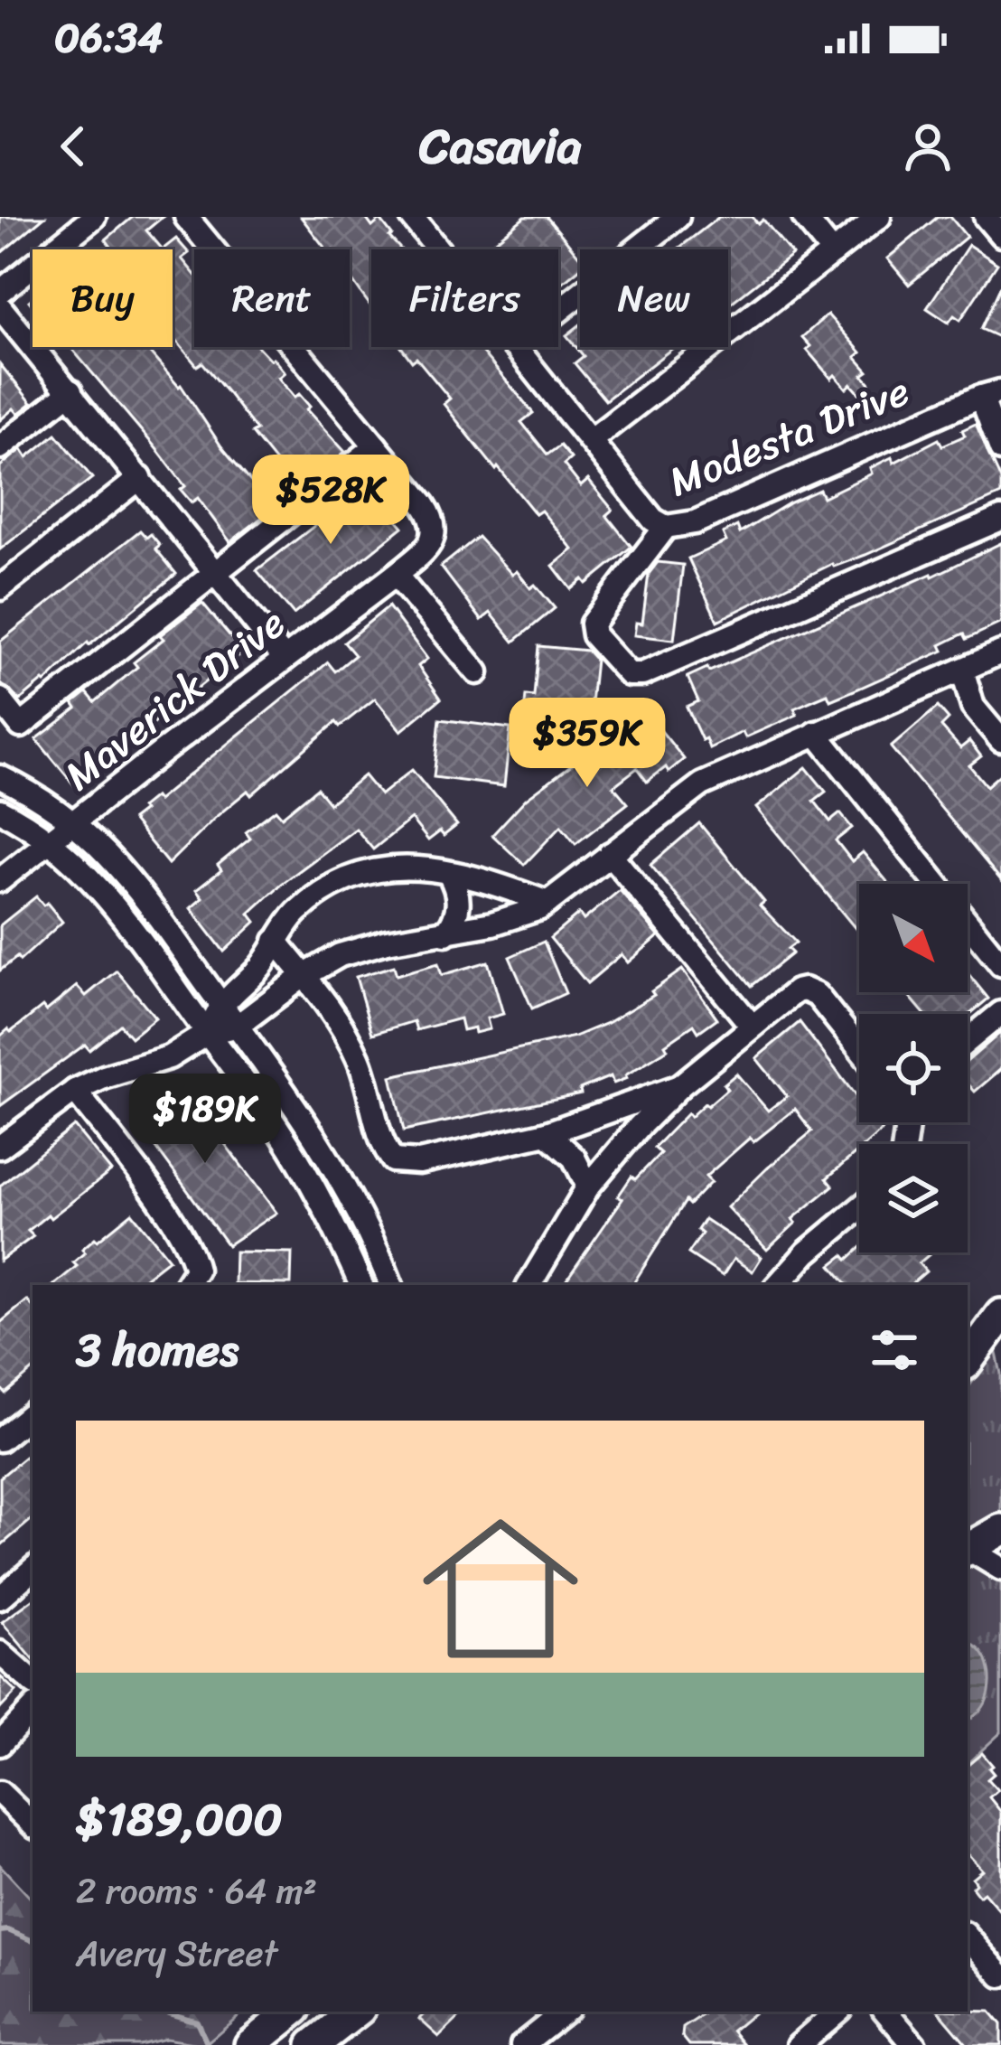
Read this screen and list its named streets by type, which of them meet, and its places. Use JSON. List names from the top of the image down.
{
  "streets": {
    "street": ["Modesta Drive", "Maverick Drive"]
  },
  "north": "bottom right",
  "page": {
    "status": "06:34",
    "header": "Casavia",
    "chip": [
      "Buy",
      "Rent",
      "Filters",
      "New"
    ],
    "price": ["$528K", "$359K", "$189K"],
    "heading": "3 homes",
    "list": [
      {
        "name": "$189,000",
        "note": "2 rooms · 64 m² · Avery Street"
      }
    ]
  }
}
